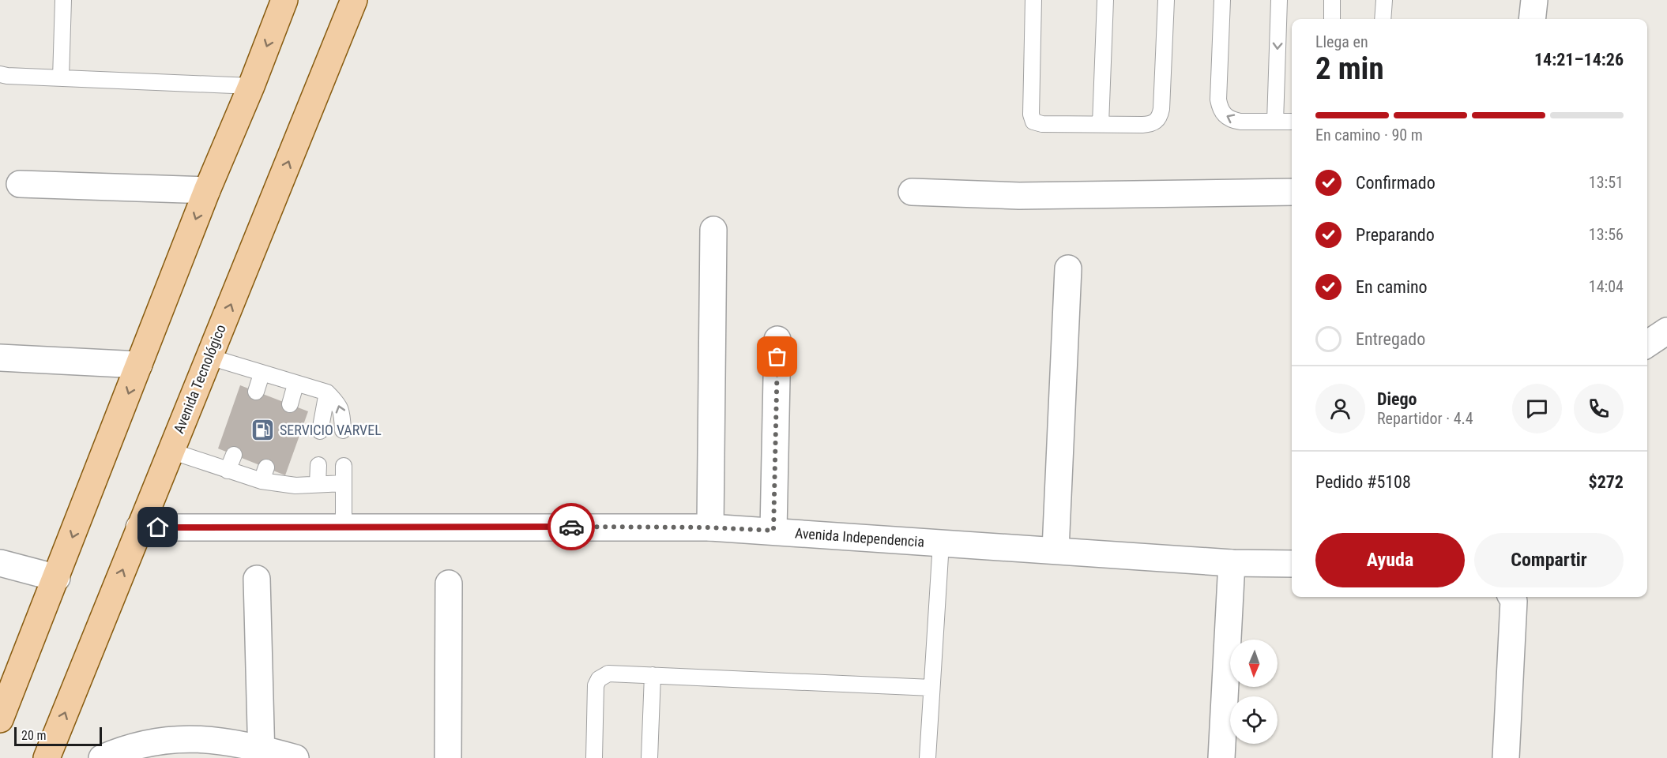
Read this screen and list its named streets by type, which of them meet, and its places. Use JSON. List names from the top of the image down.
{
  "streets": {
    "main road": ["Avenida Tecnológico"],
    "street": ["Avenida Independencia"]
  },
  "crossings": [
    ["Avenida Tecnológico", "Avenida Independencia"]
  ],
  "places": {
    "fuel station": ["SERVICIO VARVEL"]
  },
  "scale_bar": "20 m",
  "north": "bottom",
  "page": {
    "heading": ["2 min", "Llega en", "14:21–14:26"],
    "panel": [
      "Diego",
      "Repartidor · 4.4",
      "Pedido #5108",
      "$272"
    ],
    "bar": "En camino · 90 m",
    "list": [
      ["Confirmado", "13:51"],
      ["Preparando", "13:56"],
      ["En camino", "14:04"],
      "Entregado"
    ],
    "buttons": ["Ayuda", "Compartir"],
    "scale": "20 m"
  }
}
